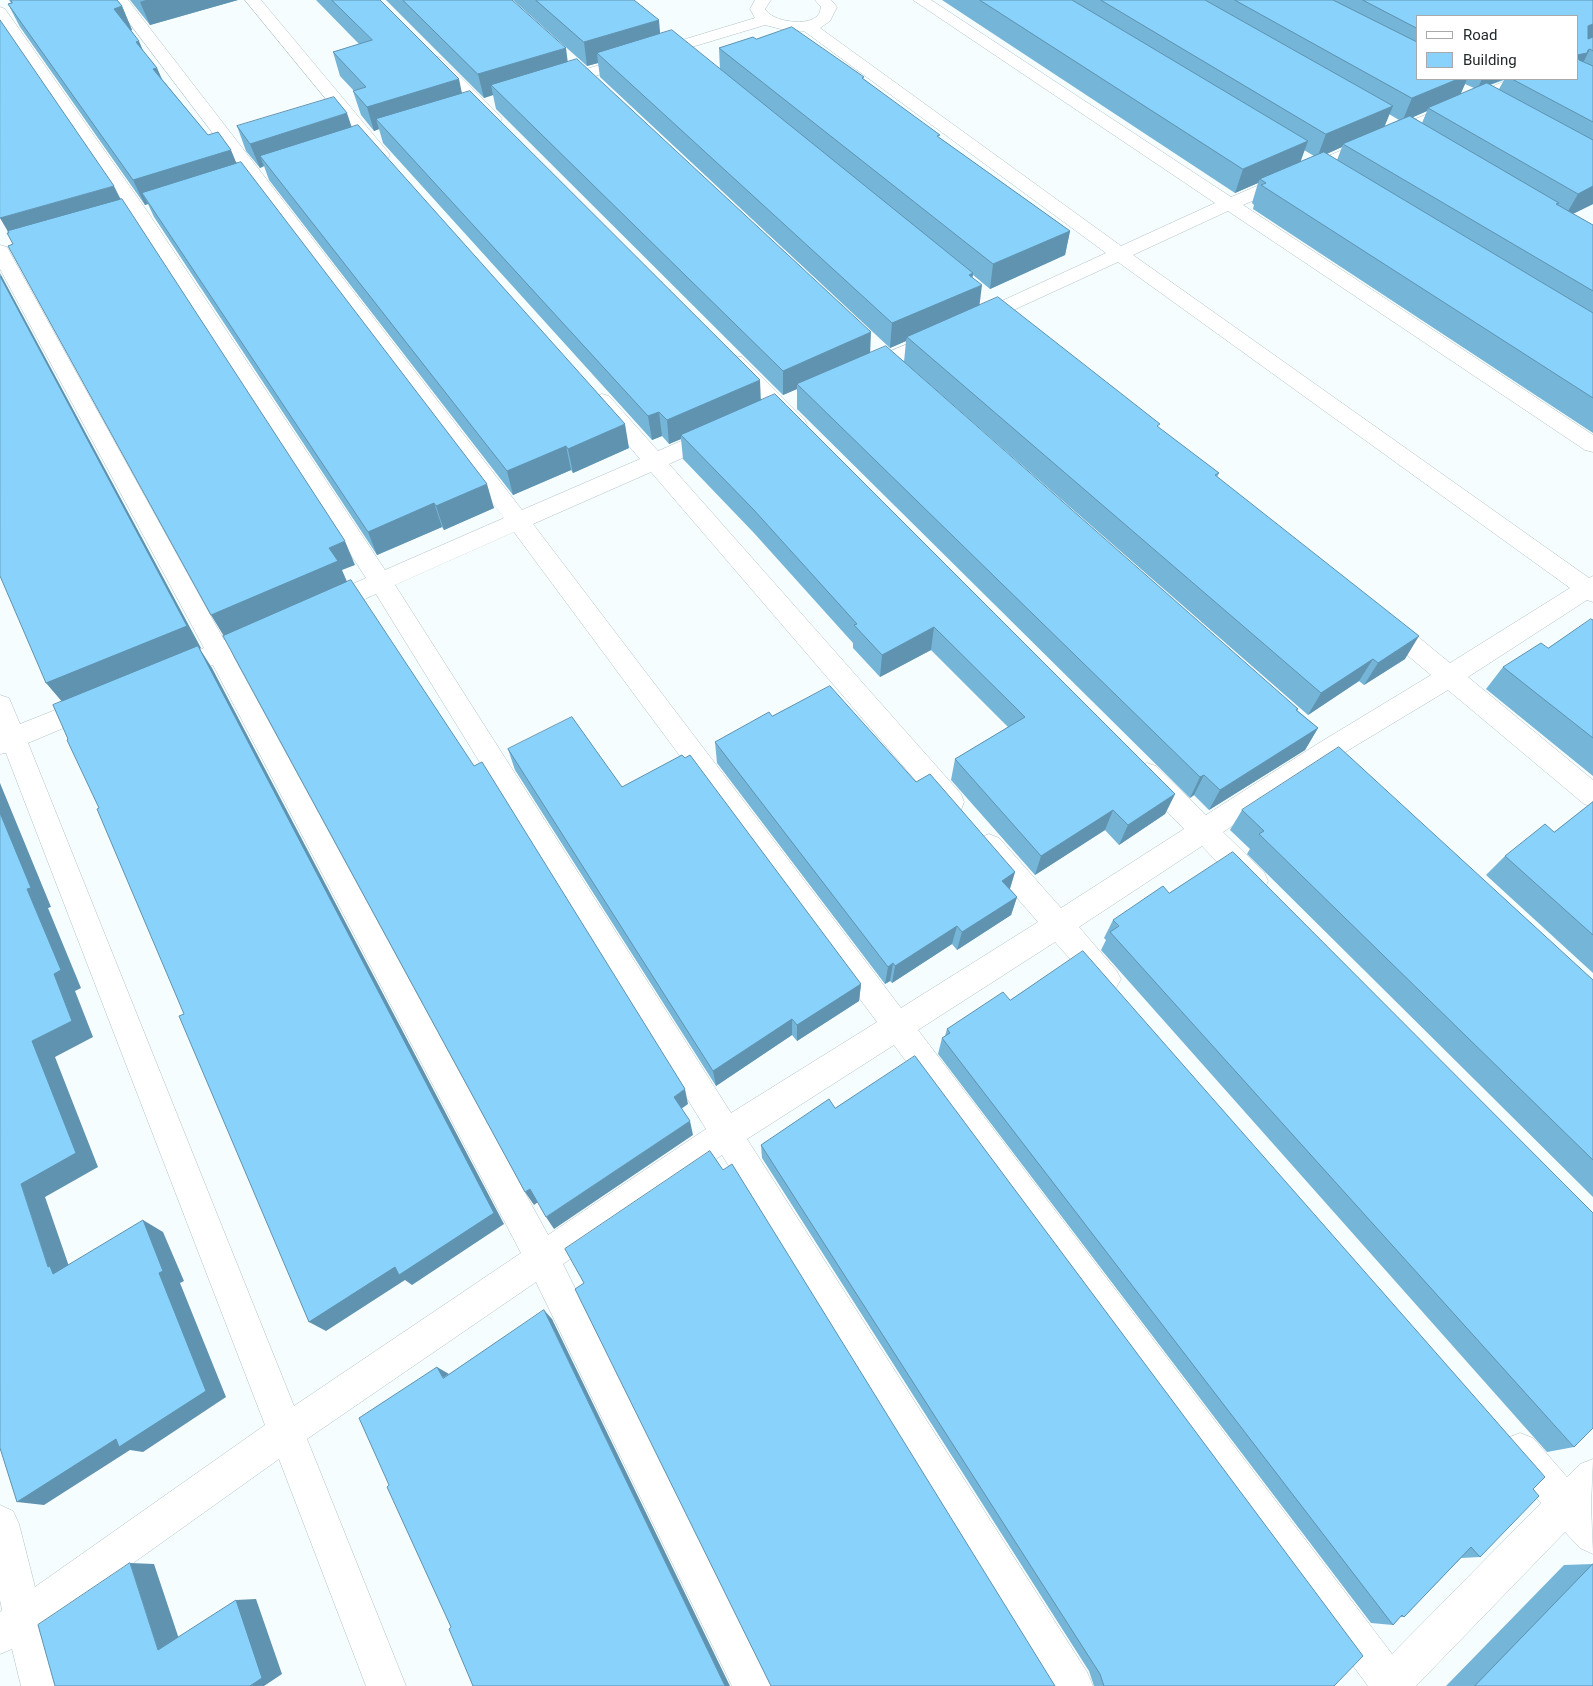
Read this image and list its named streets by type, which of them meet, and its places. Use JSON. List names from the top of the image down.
{
  "legend": ["Road", "Building"]
}
